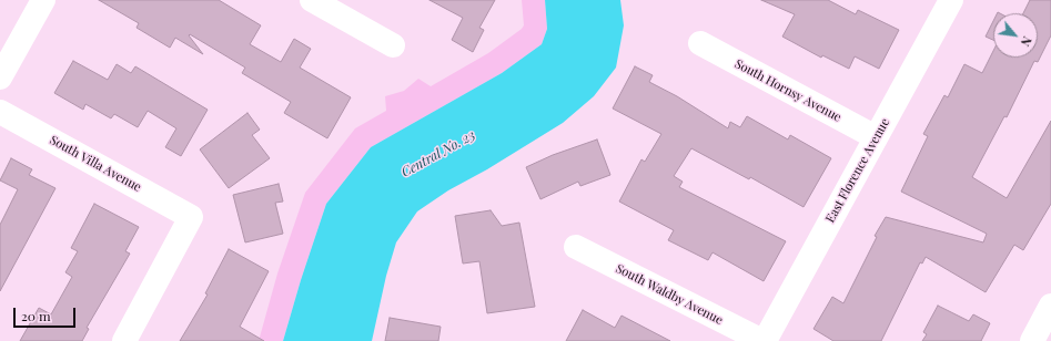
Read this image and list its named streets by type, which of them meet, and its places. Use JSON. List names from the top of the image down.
{
  "streets": {
    "street": [
      "South Hornsy Avenue",
      "South Villa Avenue",
      "East Florence Avenue",
      "South Waldby Avenue"
    ]
  },
  "crossings": [
    ["South Hornsy Avenue", "East Florence Avenue"],
    ["East Florence Avenue", "South Waldby Avenue"]
  ],
  "water": ["Central No. 23"],
  "scale_bar": "20 m",
  "north": "bottom right"
}
